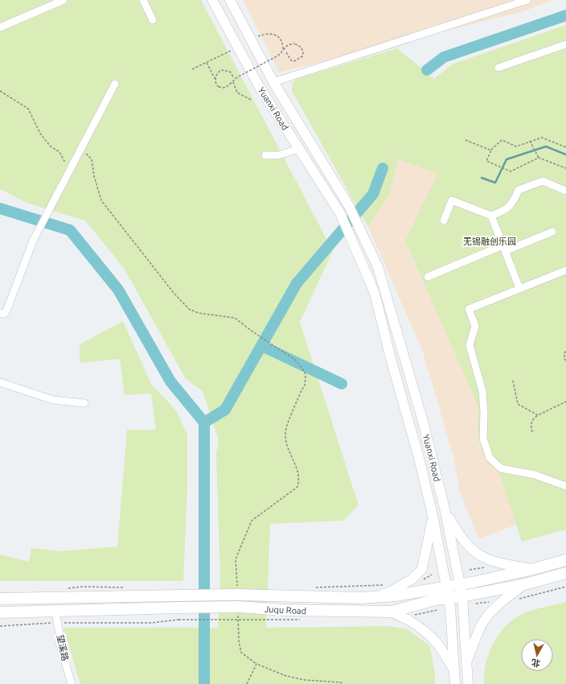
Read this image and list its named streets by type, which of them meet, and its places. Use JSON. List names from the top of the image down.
{
  "streets": {
    "highway": ["Juqu Road"],
    "main road": ["Yuanxi Road"],
    "street": ["望溪路"]
  },
  "crossings": [
    ["Yuanxi Road", "Juqu Road"],
    ["Juqu Road", "望溪路"]
  ],
  "parks": ["无锡融创乐园"],
  "north": "bottom"
}
